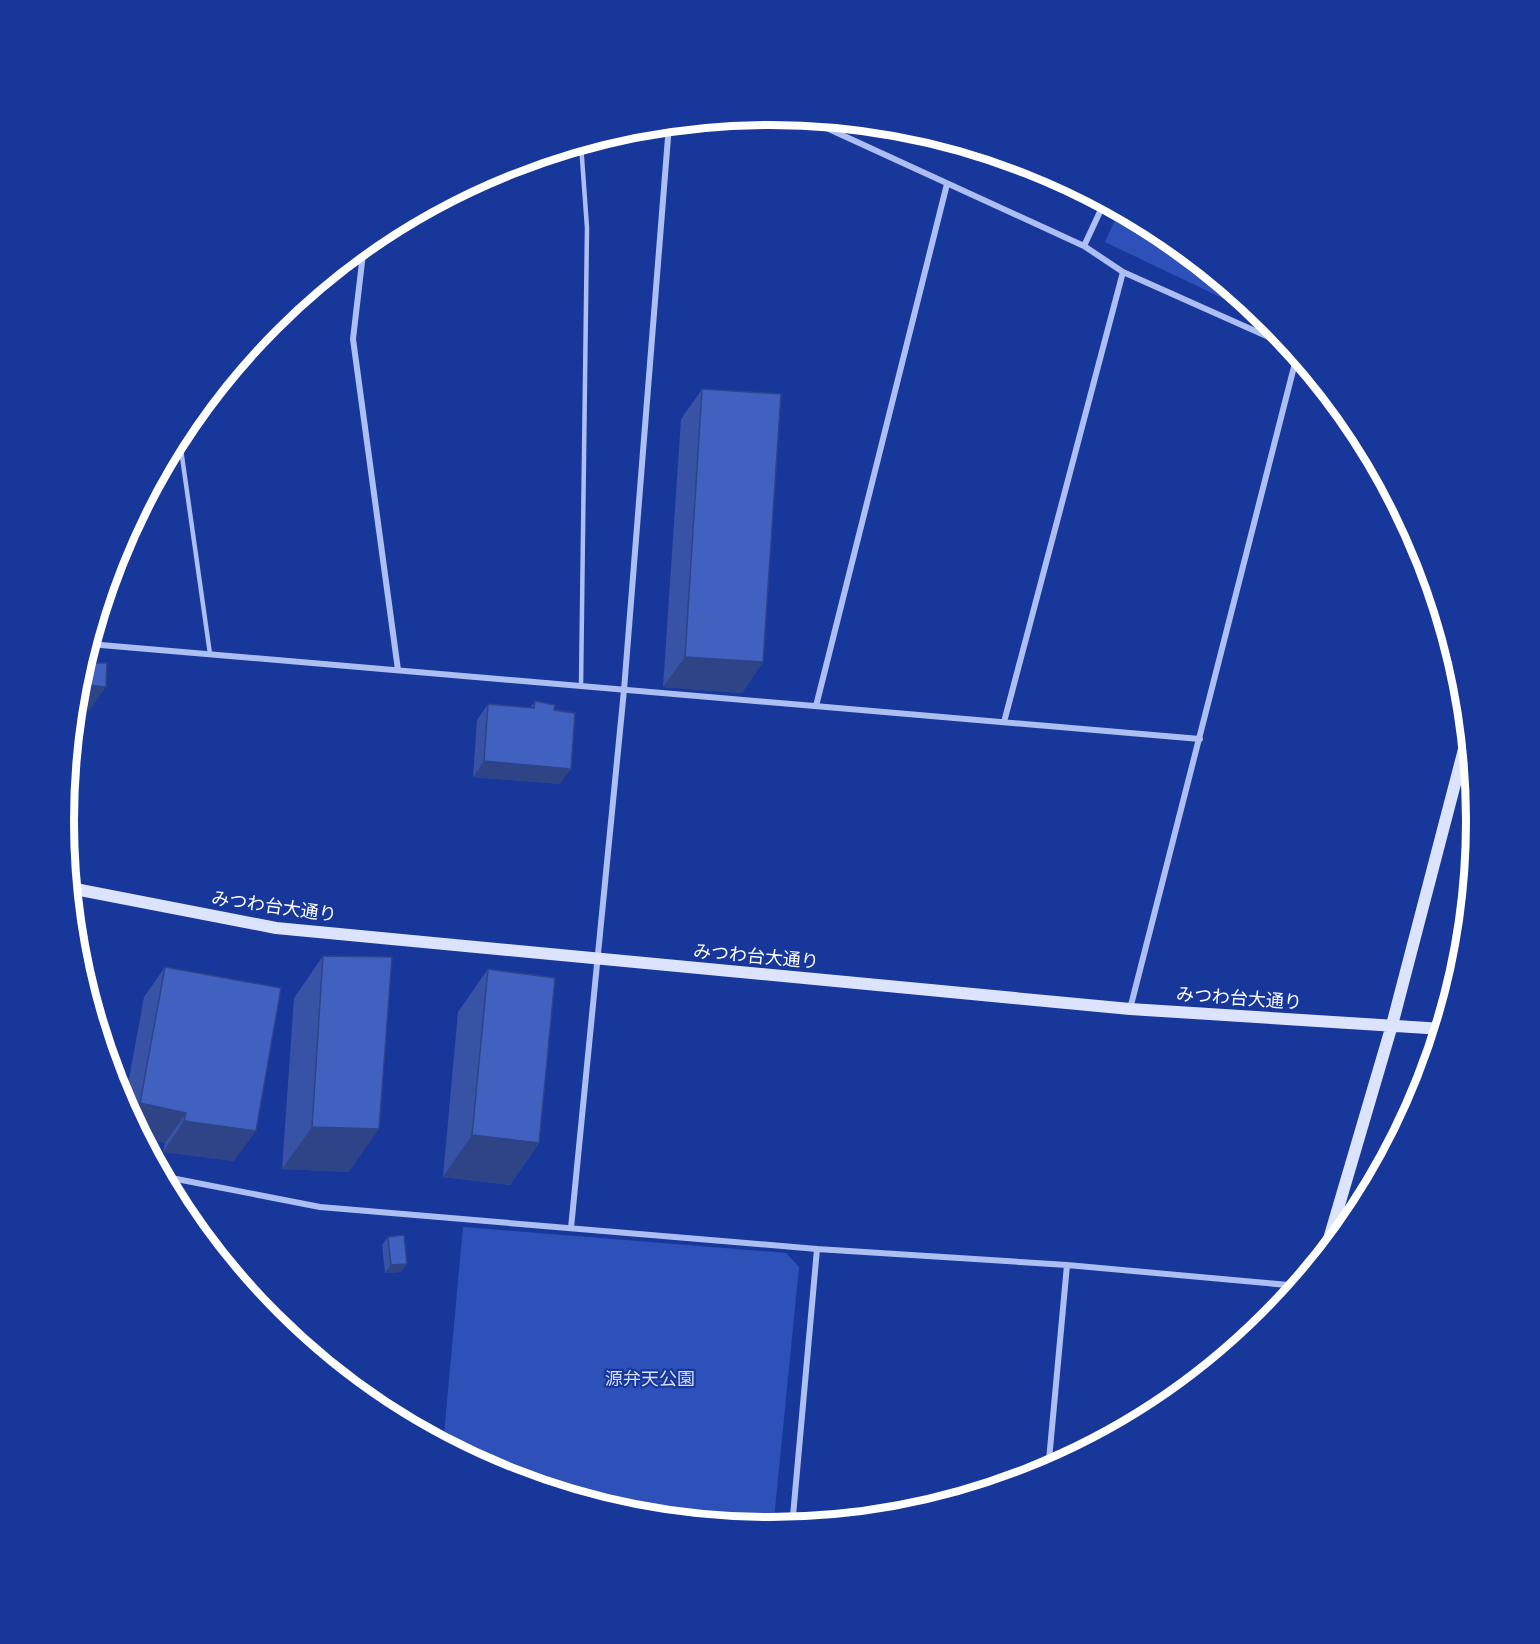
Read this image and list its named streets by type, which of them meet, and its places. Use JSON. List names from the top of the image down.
{
  "streets": {
    "street": ["みつわ台大通り"]
  },
  "parks": ["源弁天公園"]
}
